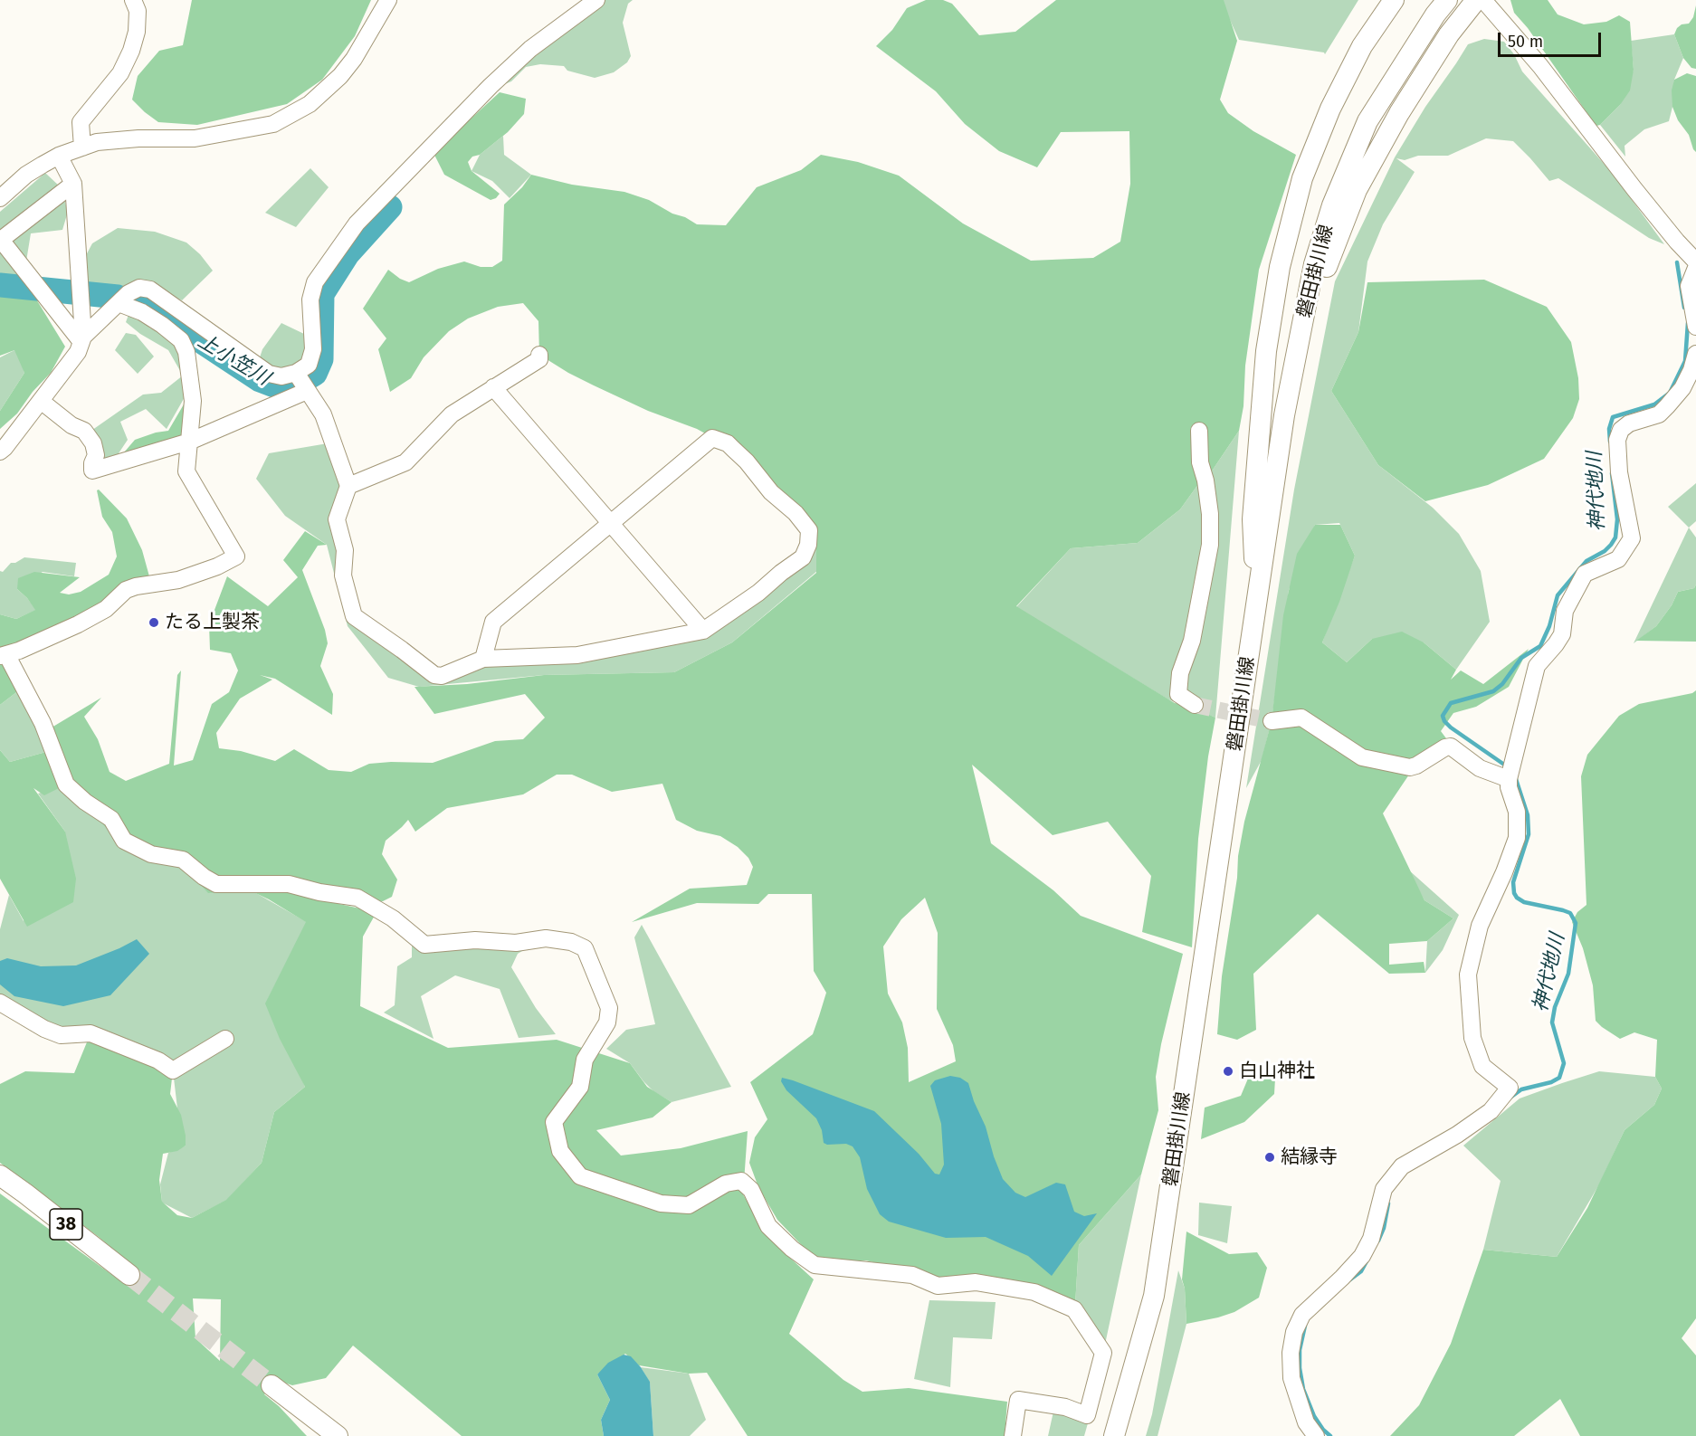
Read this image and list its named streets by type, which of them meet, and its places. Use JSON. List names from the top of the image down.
{
  "streets": {
    "main road": ["磐田掛川線", "38"]
  },
  "water": ["上小笠川", "神代地川"],
  "places": ["たる上製茶", "白山神社", "結縁寺"],
  "scale_bar": "50 m"
}
